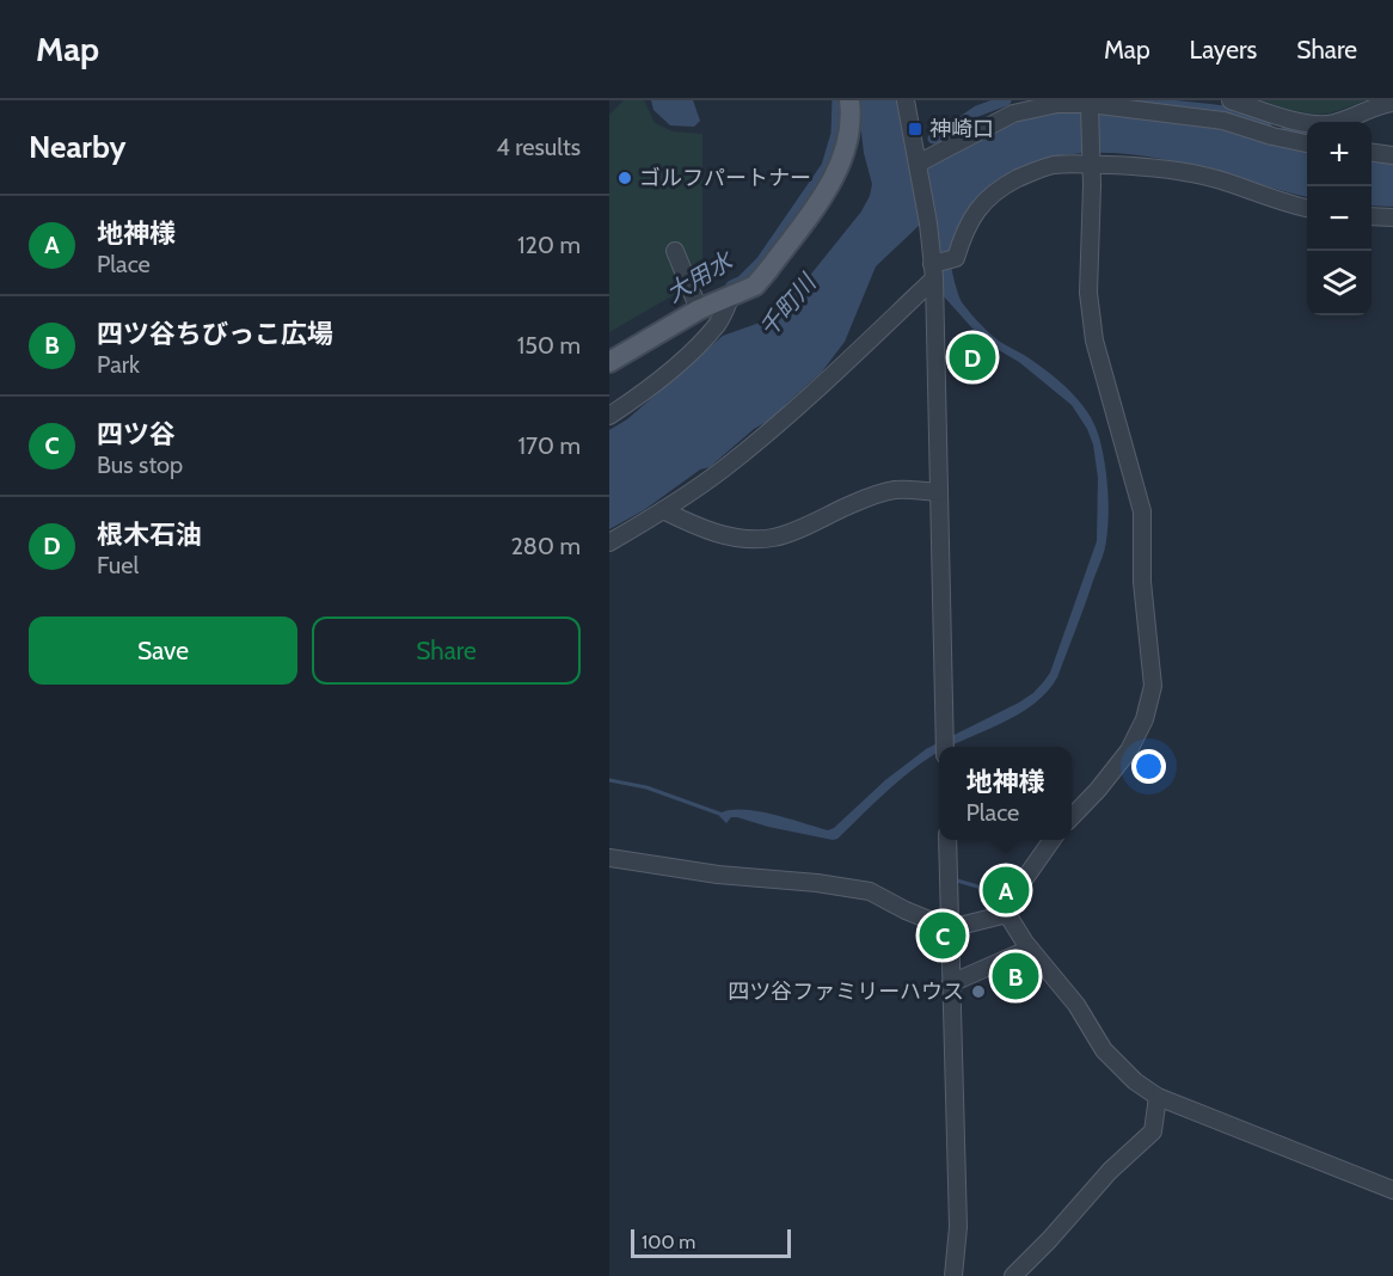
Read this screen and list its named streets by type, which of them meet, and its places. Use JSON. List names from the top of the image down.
{
  "water": ["大用水", "千町川"],
  "places": {
    "transit": ["神崎口"],
    "other": ["ゴルフパートナー", "四ツ谷ファミリーハウス"]
  },
  "scale_bar": "100 m",
  "page": {
    "header": "Map",
    "nav": ["Map", "Layers", "Share"],
    "heading": ["Nearby", "4 results"],
    "map_buttons": ["+", "−"],
    "list": [
      {
        "mark": "A",
        "name": "地神様",
        "note": "Place",
        "value": "120 m"
      },
      {
        "mark": "B",
        "name": "四ツ谷ちびっこ広場",
        "note": "Park",
        "value": "150 m"
      },
      {
        "mark": "C",
        "name": "四ツ谷",
        "note": "Bus stop",
        "value": "170 m"
      },
      {
        "mark": "D",
        "name": "根木石油",
        "note": "Fuel",
        "value": "280 m"
      }
    ],
    "pins": [
      "D",
      "A",
      "C",
      "B"
    ],
    "buttons": ["Save", "Share"],
    "popup": ["地神様", "Place"],
    "scale": "100 m"
  }
}
